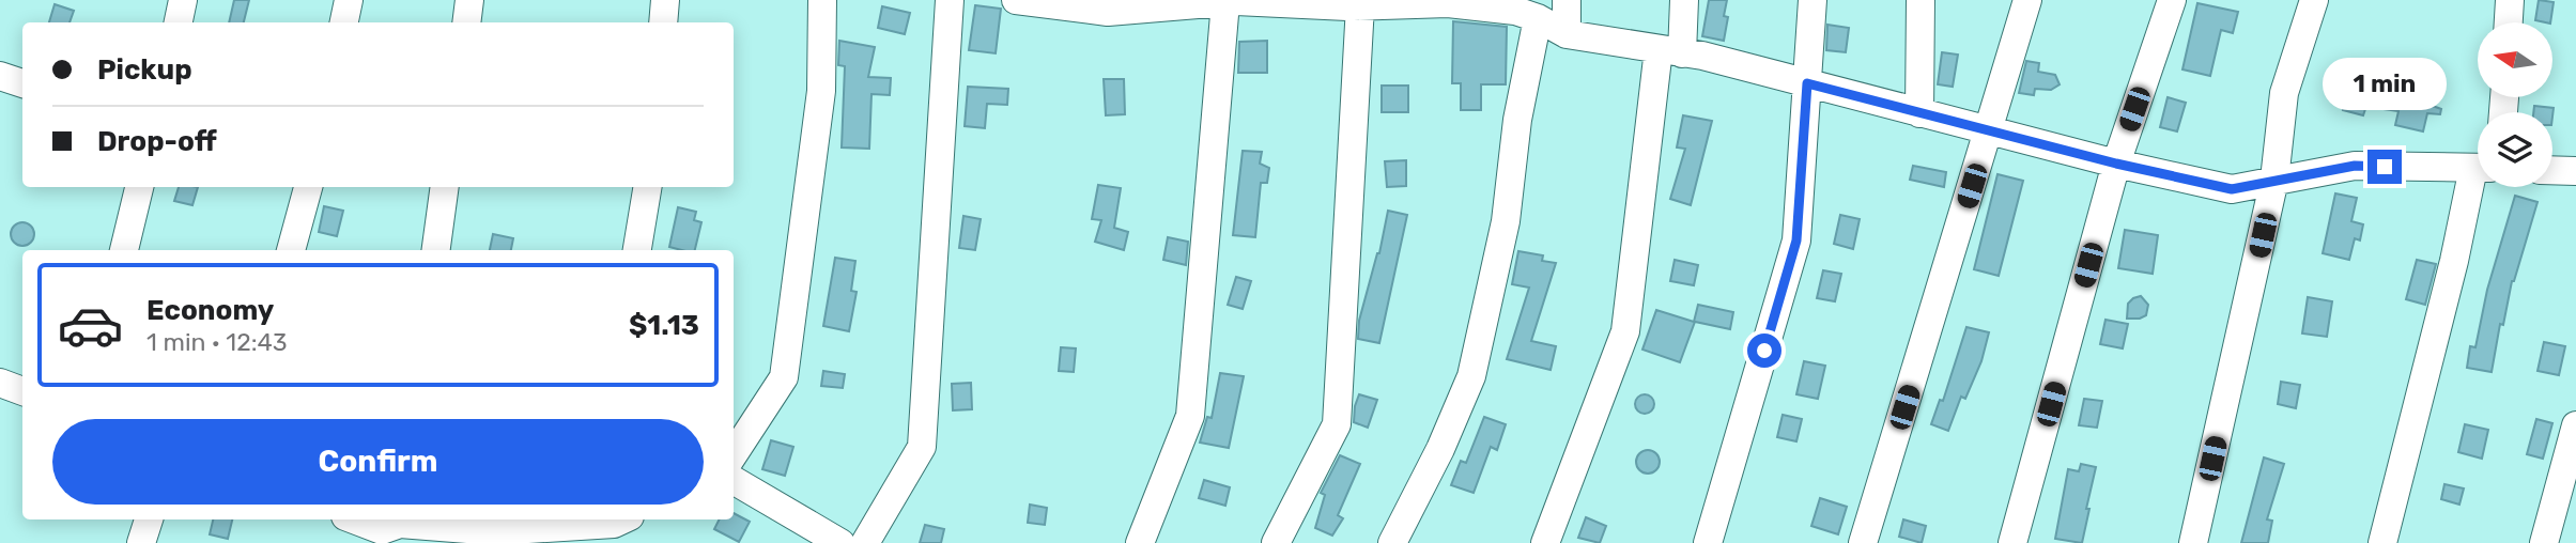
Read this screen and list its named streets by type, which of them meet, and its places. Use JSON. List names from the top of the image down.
{
  "north": "left",
  "page": {
    "banner": ["Pickup", "Drop-off"],
    "bubble": "1 min",
    "list": [
      {
        "name": "Economy",
        "note": "1 min · 12:43",
        "value": "$1.13"
      }
    ],
    "buttons": "Confirm"
  }
}
